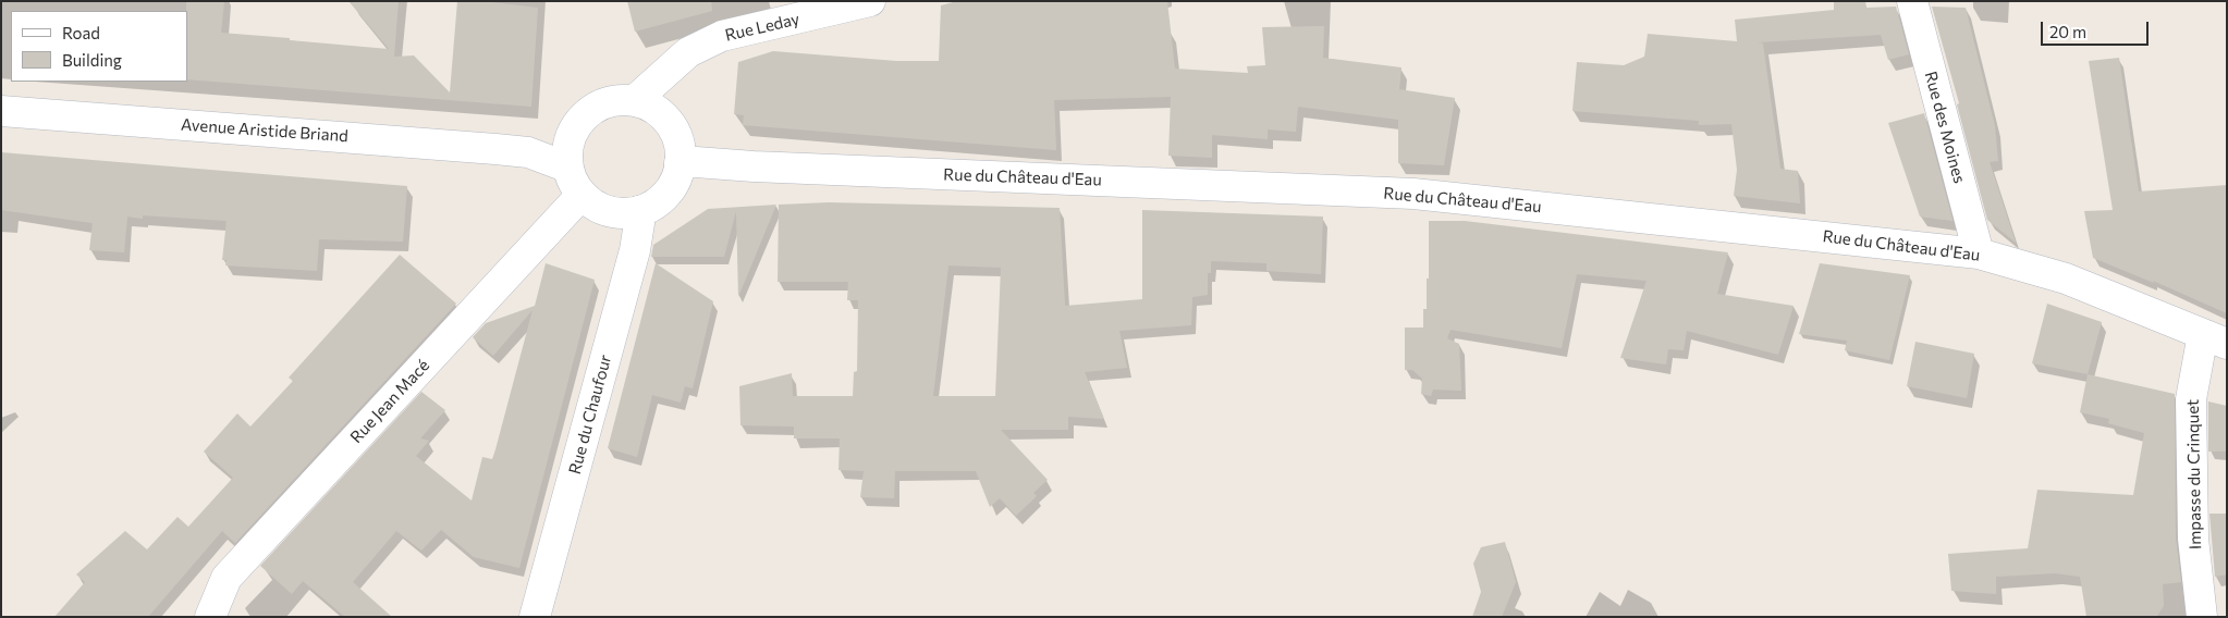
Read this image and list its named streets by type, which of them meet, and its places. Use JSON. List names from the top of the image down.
{
  "streets": {
    "street": [
      "Rue Leday",
      "Rue des Moines",
      "Avenue Aristide Briand",
      "Rue du Château d'Eau",
      "Rue Jean Macé",
      "Rue du Chaufour",
      "Impasse du Crinquet"
    ]
  },
  "crossings": [
    ["Rue Leday", "Avenue Aristide Briand"],
    ["Rue Leday", "Rue du Château d'Eau"],
    ["Rue Leday", "Rue Jean Macé"],
    ["Rue Leday", "Rue du Chaufour"],
    ["Rue des Moines", "Rue du Château d'Eau"],
    ["Avenue Aristide Briand", "Rue du Château d'Eau"],
    ["Avenue Aristide Briand", "Rue Jean Macé"],
    ["Avenue Aristide Briand", "Rue du Chaufour"],
    ["Rue du Château d'Eau", "Rue Jean Macé"],
    ["Rue du Château d'Eau", "Rue du Chaufour"],
    ["Rue du Château d'Eau", "Impasse du Crinquet"],
    ["Rue Jean Macé", "Rue du Chaufour"]
  ],
  "legend": ["Road", "Building"],
  "scale_bar": "20 m"
}
